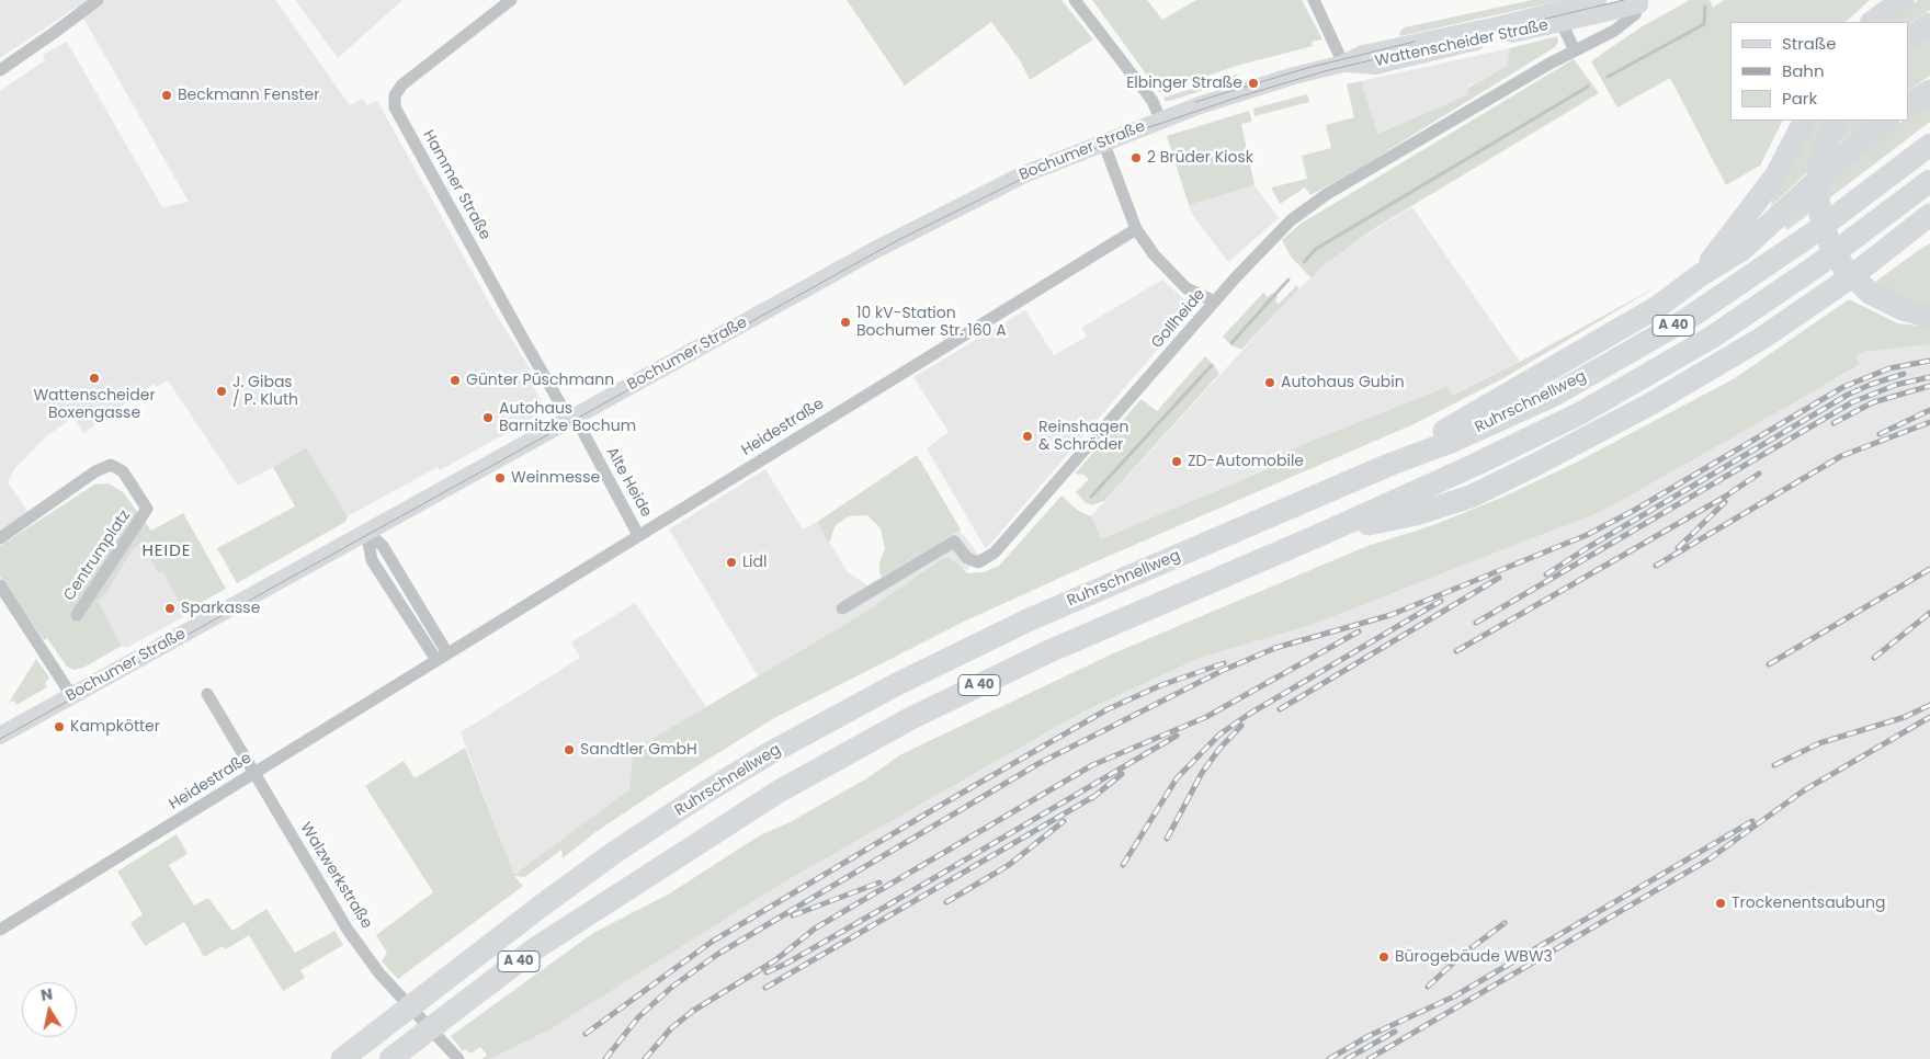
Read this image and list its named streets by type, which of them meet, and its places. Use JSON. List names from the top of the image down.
{
  "streets": {
    "highway": ["A 40", "Ruhrschnellweg"],
    "main road": ["Wattenscheider Straße", "Bochumer Straße"],
    "street": [
      "Hammer Straße",
      "Gollheide",
      "Heidestraße",
      "Alte Heide",
      "Centrumplatz",
      "Walzwerkstraße"
    ]
  },
  "crossings": [
    ["Wattenscheider Straße", "Bochumer Straße"],
    ["Wattenscheider Straße", "Gollheide"],
    ["Bochumer Straße", "Hammer Straße"],
    ["Bochumer Straße", "Alte Heide"],
    ["Hammer Straße", "Alte Heide"],
    ["Heidestraße", "Alte Heide"],
    ["Heidestraße", "Walzwerkstraße"]
  ],
  "districts": ["HEIDE"],
  "places": [
    "Elbinger Straße",
    "Beckmann Fenster",
    "2 Brüder Kiosk",
    "10 kV-Station Bochumer Str. 160 A",
    "Wattenscheider Boxengasse",
    "Günter Püschmann",
    "Autohaus Gubin",
    "J. Gibas / P. Kluth",
    "Autohaus Barnitzke Bochum",
    "Reinshagen & Schröder",
    "ZD-Automobile",
    "Weinmesse",
    "Lidl",
    "Sparkasse",
    "Kampkötter",
    "Sandtler GmbH",
    "Trockenentsaubung",
    "Bürogebäude WBW3"
  ],
  "legend": ["Straße", "Bahn", "Park"],
  "north": "top"
}
